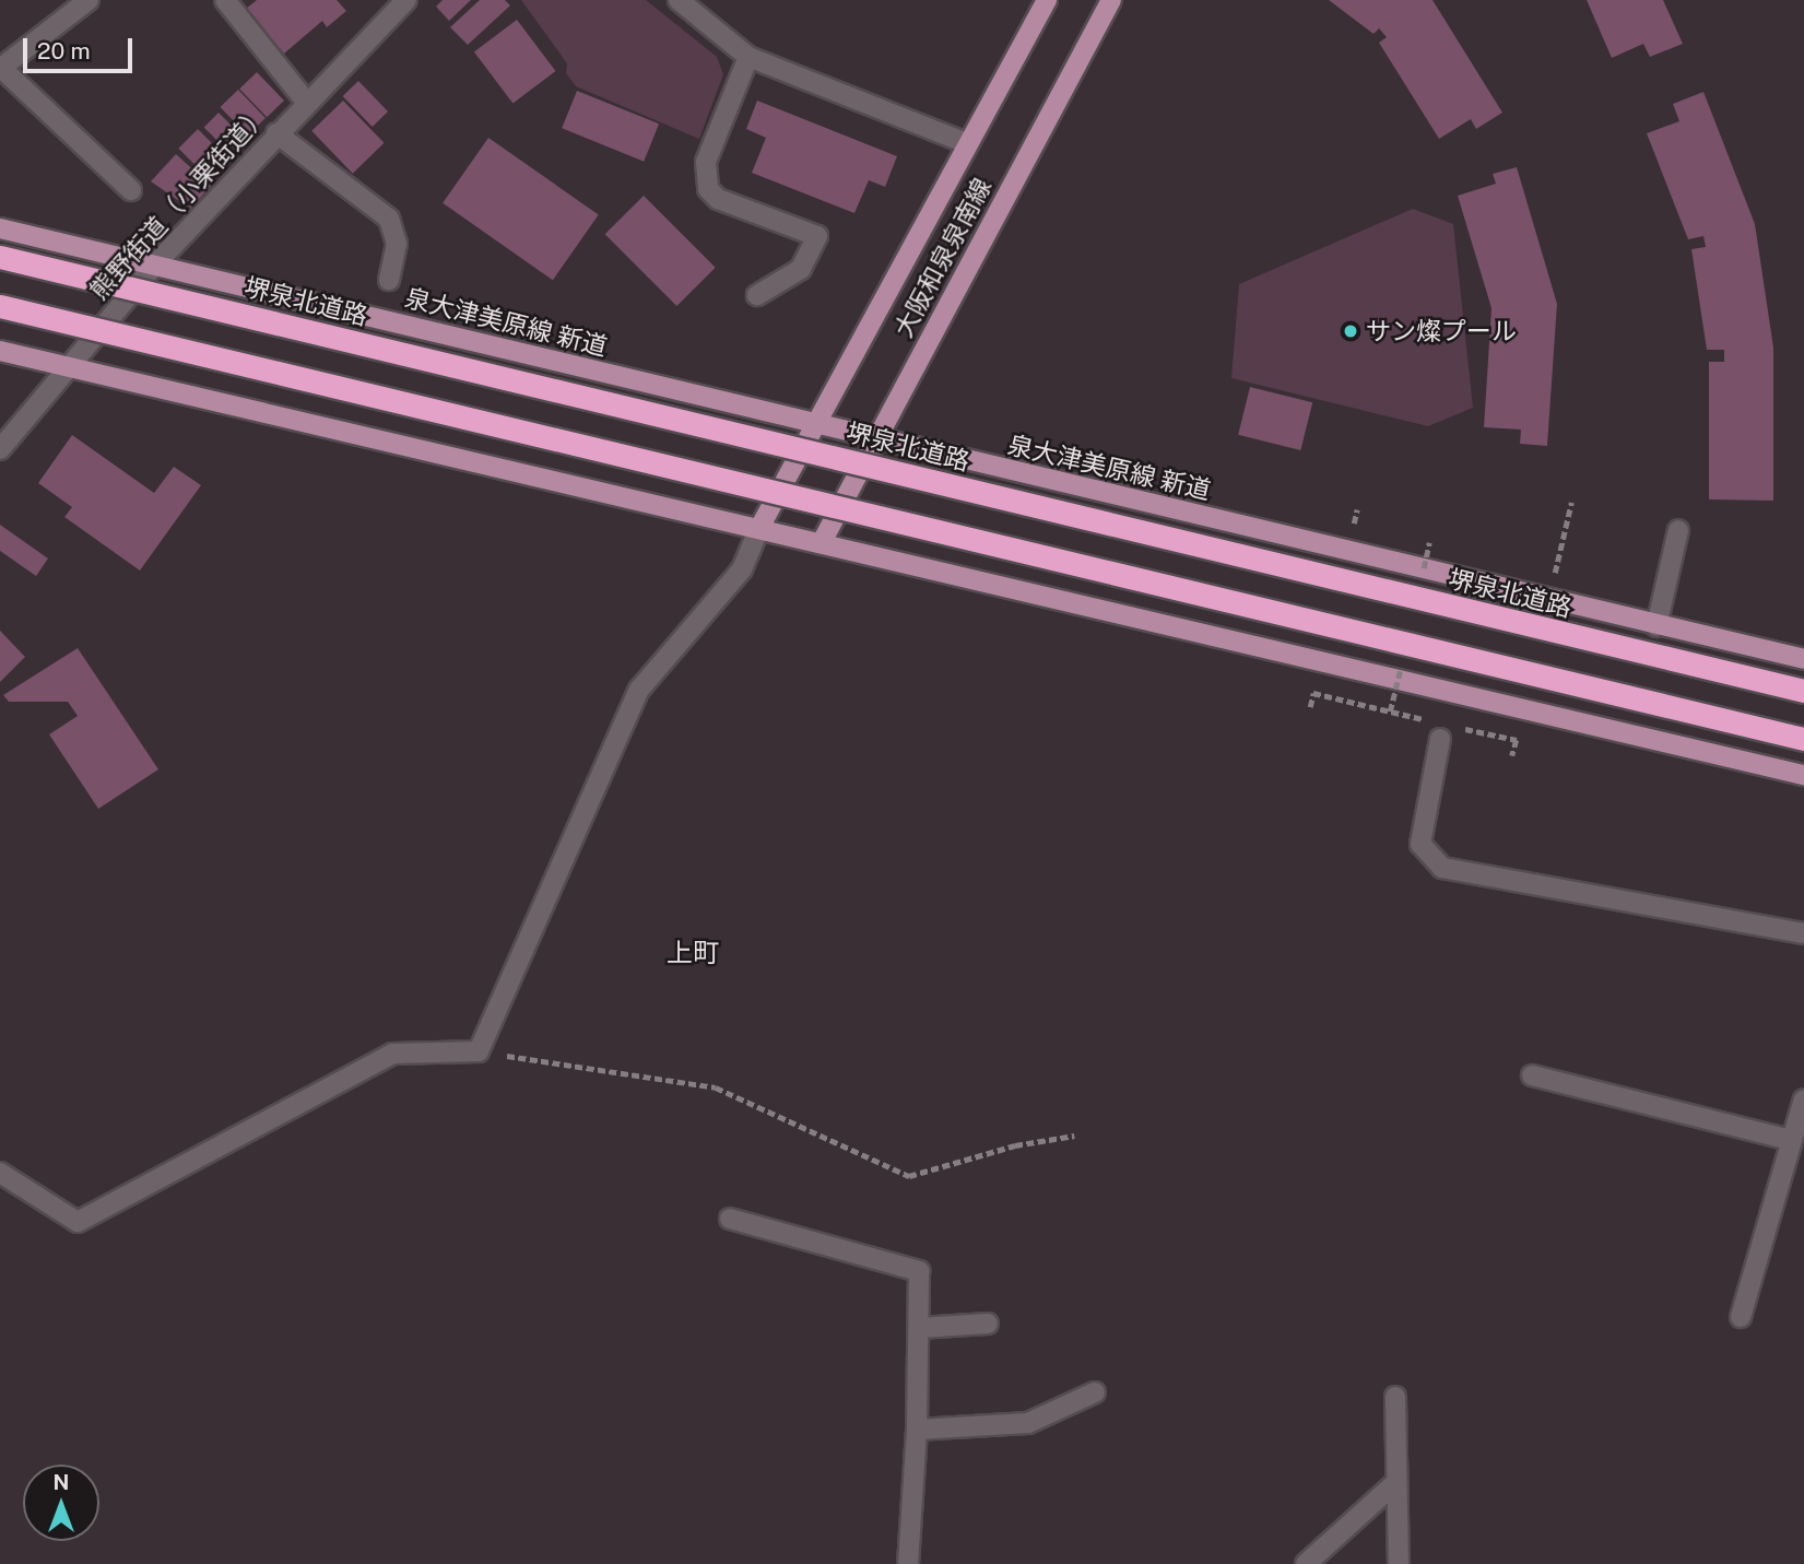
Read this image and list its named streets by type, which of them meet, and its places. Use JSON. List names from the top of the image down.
{
  "streets": {
    "highway": ["堺泉北道路"],
    "main road": ["大阪和泉泉南線", "泉大津美原線 新道"],
    "street": ["熊野街道（小栗街道）"]
  },
  "crossings": [
    ["熊野街道（小栗街道）", "泉大津美原線 新道"],
    ["大阪和泉泉南線", "泉大津美原線 新道"]
  ],
  "districts": ["上町"],
  "places": ["サン燦プール"],
  "scale_bar": "20 m",
  "north": "top"
}
